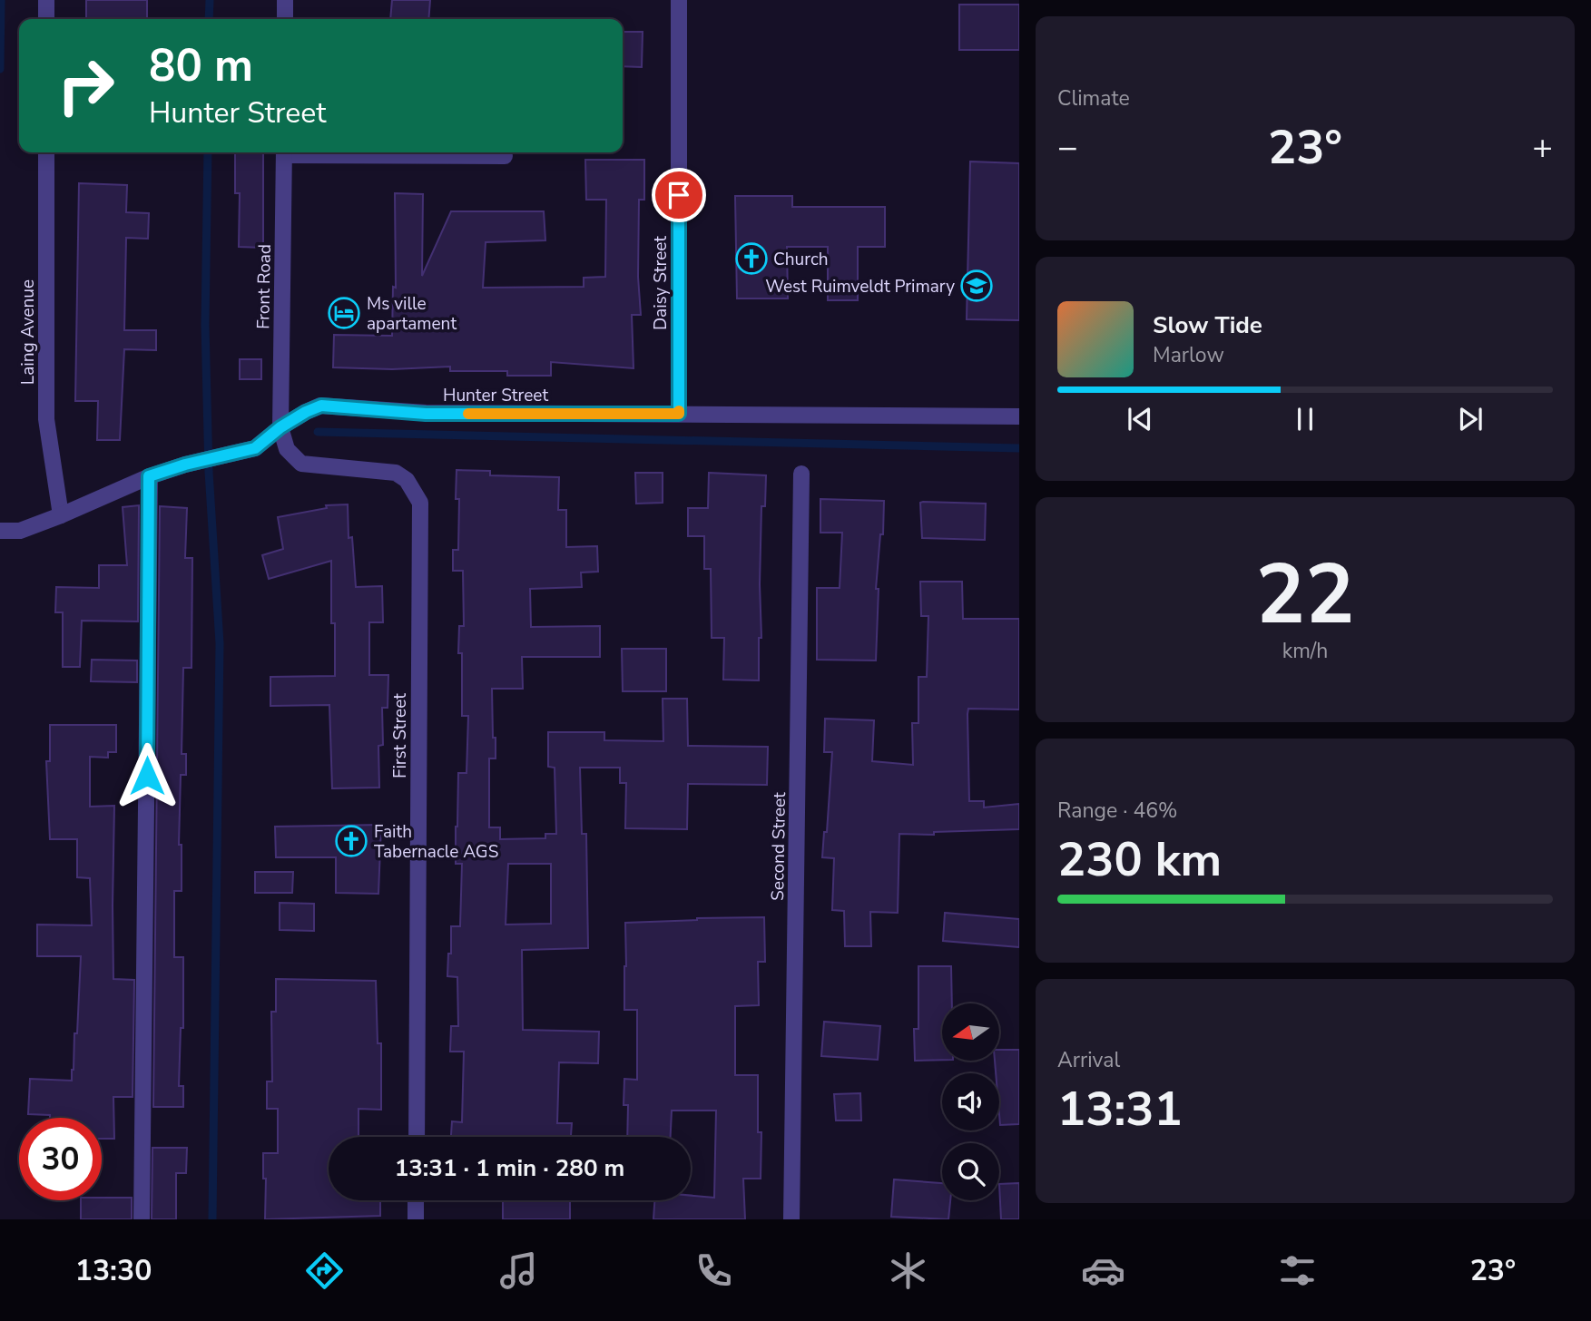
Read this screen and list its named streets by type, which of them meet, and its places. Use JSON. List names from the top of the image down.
{
  "streets": {
    "street": [
      "Daisy Street",
      "Front Road",
      "Laing Avenue",
      "Hunter Street",
      "First Street",
      "Second Street"
    ]
  },
  "crossings": [
    ["Daisy Street", "Hunter Street"],
    ["Front Road", "Hunter Street"],
    ["Front Road", "First Street"],
    ["Laing Avenue", "Hunter Street"],
    ["Hunter Street", "First Street"]
  ],
  "places": {
    "church": ["Church", "Faith Tabernacle AGS"],
    "school or university": ["West Ruimveldt Primary"],
    "hotel": ["Ms ville apartament"]
  },
  "north": "left",
  "page": {
    "tile": [
      "Climate",
      ["22", "km/h"],
      ["Range · 46%", "230 km"],
      ["Arrival", "13:31"]
    ],
    "turn": ["80 m", "Hunter Street"],
    "heat": ["−", "23°", "+"],
    "song": ["Slow Tide", "Marlow"],
    "limit": "30",
    "trip": "13:31 · 1 min · 280 m",
    "tabs": ["13:30", "23°"]
  }
}
